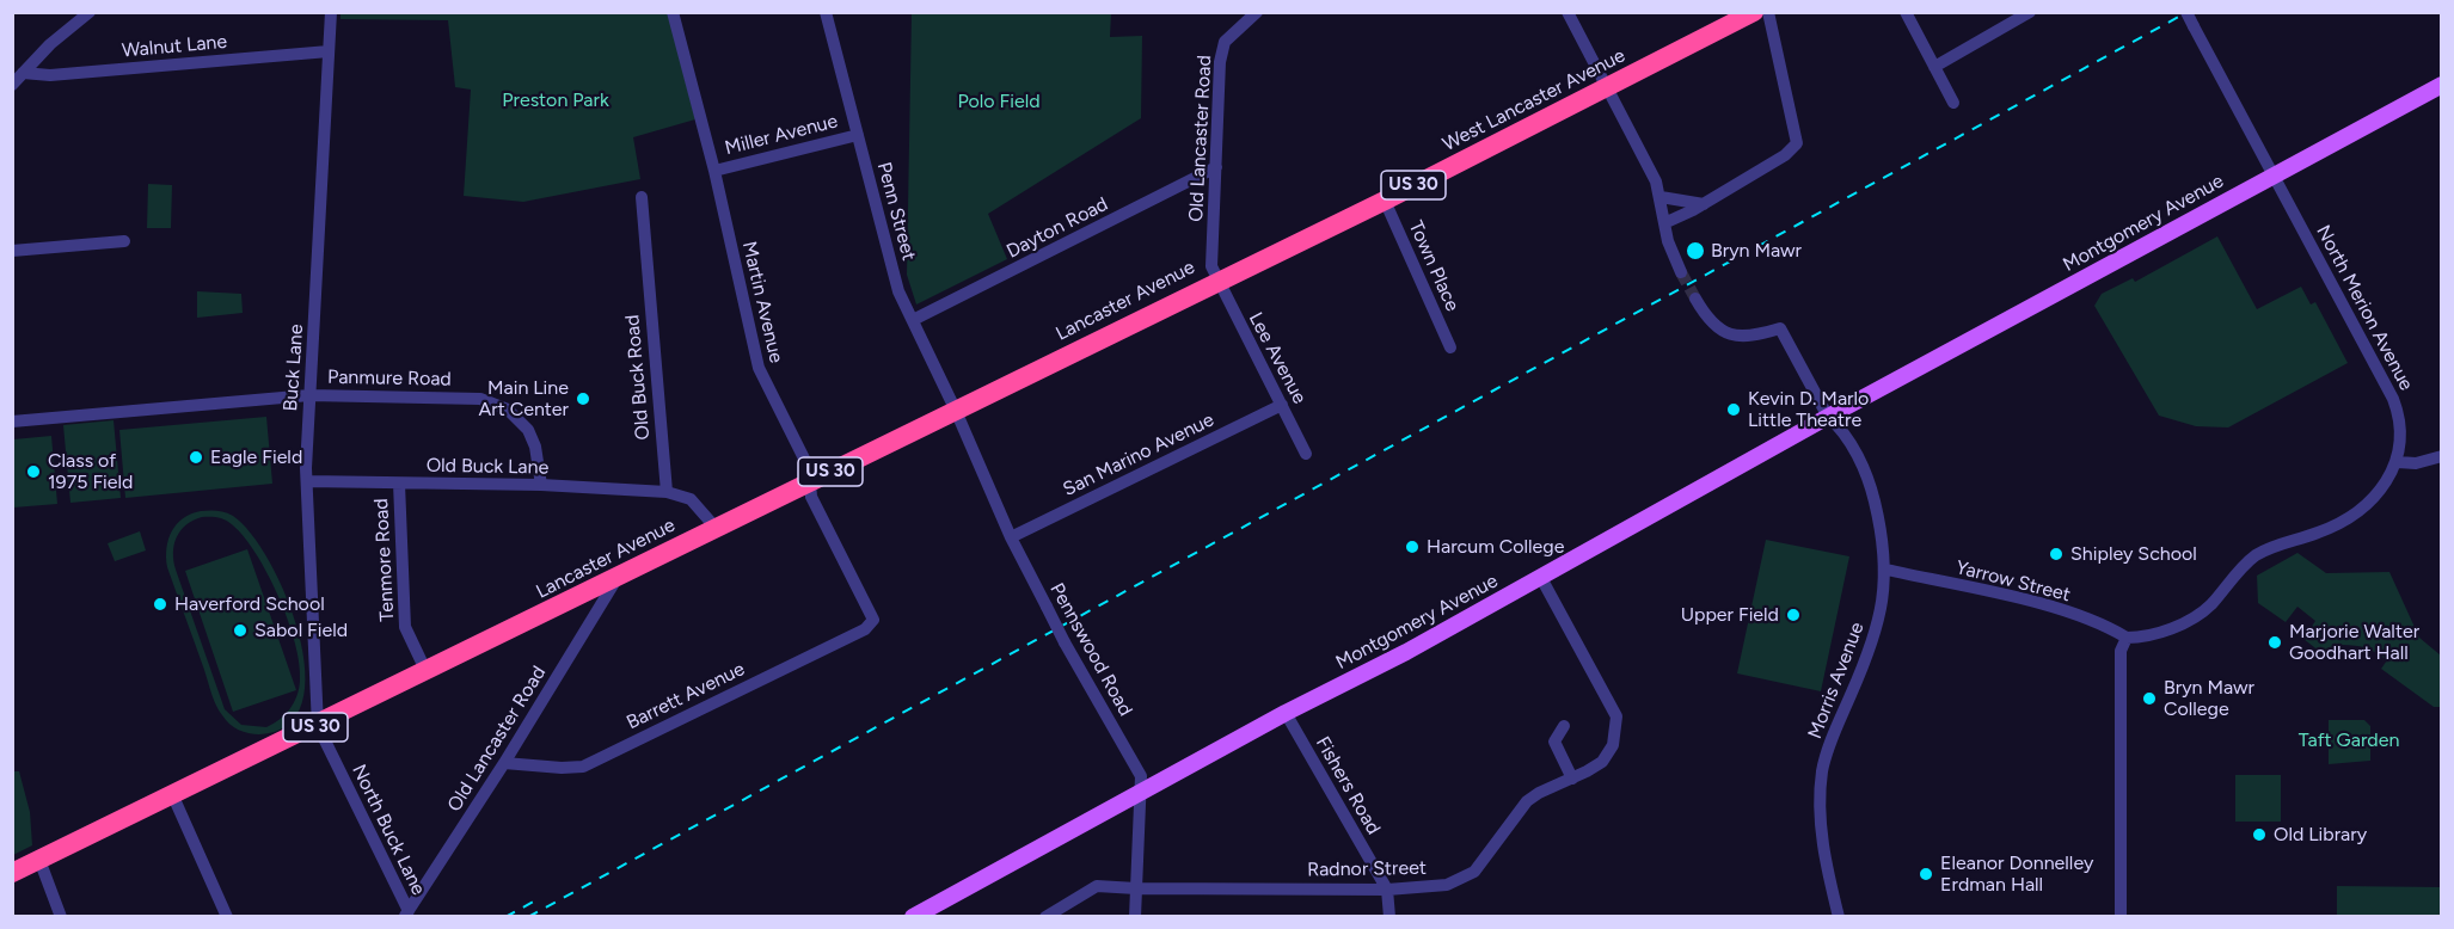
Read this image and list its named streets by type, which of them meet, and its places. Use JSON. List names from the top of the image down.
{
  "streets": {
    "highway": ["West Lancaster Avenue", "US 30", "Lancaster Avenue"],
    "main road": ["Montgomery Avenue"],
    "street": [
      "Walnut Lane",
      "Miller Avenue",
      "Old Lancaster Road",
      "Penn Street",
      "Dayton Road",
      "Town Place",
      "Martin Avenue",
      "North Merion Avenue",
      "Lee Avenue",
      "Buck Lane",
      "Old Buck Road",
      "Panmure Road",
      "San Marino Avenue",
      "Old Buck Lane",
      "Tenmore Road",
      "Yarrow Street",
      "Pennswood Road",
      "Morris Avenue",
      "Barrett Avenue",
      "Fishers Road",
      "North Buck Lane",
      "Radnor Street"
    ]
  },
  "crossings": [
    ["Walnut Lane", "Buck Lane"],
    ["West Lancaster Avenue", "Old Lancaster Road"],
    ["West Lancaster Avenue", "Town Place"],
    ["West Lancaster Avenue", "Lancaster Avenue"],
    ["West Lancaster Avenue", "Lee Avenue"],
    ["Miller Avenue", "Penn Street"],
    ["Miller Avenue", "Martin Avenue"],
    ["Old Lancaster Road", "Dayton Road"],
    ["Old Lancaster Road", "Lancaster Avenue"],
    ["Old Lancaster Road", "Lee Avenue"],
    ["Old Lancaster Road", "Barrett Avenue"],
    ["Old Lancaster Road", "North Buck Lane"],
    ["Penn Street", "Dayton Road"],
    ["Penn Street", "Lancaster Avenue"],
    ["Penn Street", "Pennswood Road"],
    ["Montgomery Avenue", "North Merion Avenue"],
    ["Montgomery Avenue", "Pennswood Road"],
    ["Montgomery Avenue", "Morris Avenue"],
    ["Montgomery Avenue", "Fishers Road"],
    ["Montgomery Avenue", "Radnor Street"],
    ["Lancaster Avenue", "Martin Avenue"],
    ["Lancaster Avenue", "Lee Avenue"],
    ["Lancaster Avenue", "Buck Lane"],
    ["Lancaster Avenue", "Tenmore Road"],
    ["Lancaster Avenue", "Pennswood Road"],
    ["Lancaster Avenue", "North Buck Lane"],
    ["Martin Avenue", "Barrett Avenue"],
    ["North Merion Avenue", "Yarrow Street"],
    ["Lee Avenue", "San Marino Avenue"],
    ["Buck Lane", "Panmure Road"],
    ["Buck Lane", "Old Buck Lane"],
    ["Buck Lane", "North Buck Lane"],
    ["Old Buck Road", "Old Buck Lane"],
    ["Panmure Road", "Old Buck Lane"],
    ["San Marino Avenue", "Pennswood Road"],
    ["Old Buck Lane", "Tenmore Road"],
    ["Yarrow Street", "Morris Avenue"],
    ["Pennswood Road", "Radnor Street"],
    ["Fishers Road", "Radnor Street"]
  ],
  "parks": ["Preston Park", "Polo Field", "Taft Garden"],
  "places": [
    "Bryn Mawr",
    "Main Line Art Center",
    "Kevin D. Marlo Little Theatre",
    "Eagle Field",
    "Class of 1975 Field",
    "Harcum College",
    "Shipley School",
    "Haverford School",
    "Upper Field",
    "Sabol Field",
    "Marjorie Walter Goodhart Hall",
    "Bryn Mawr College",
    "Old Library",
    "Eleanor Donnelley Erdman Hall"
  ]
}
